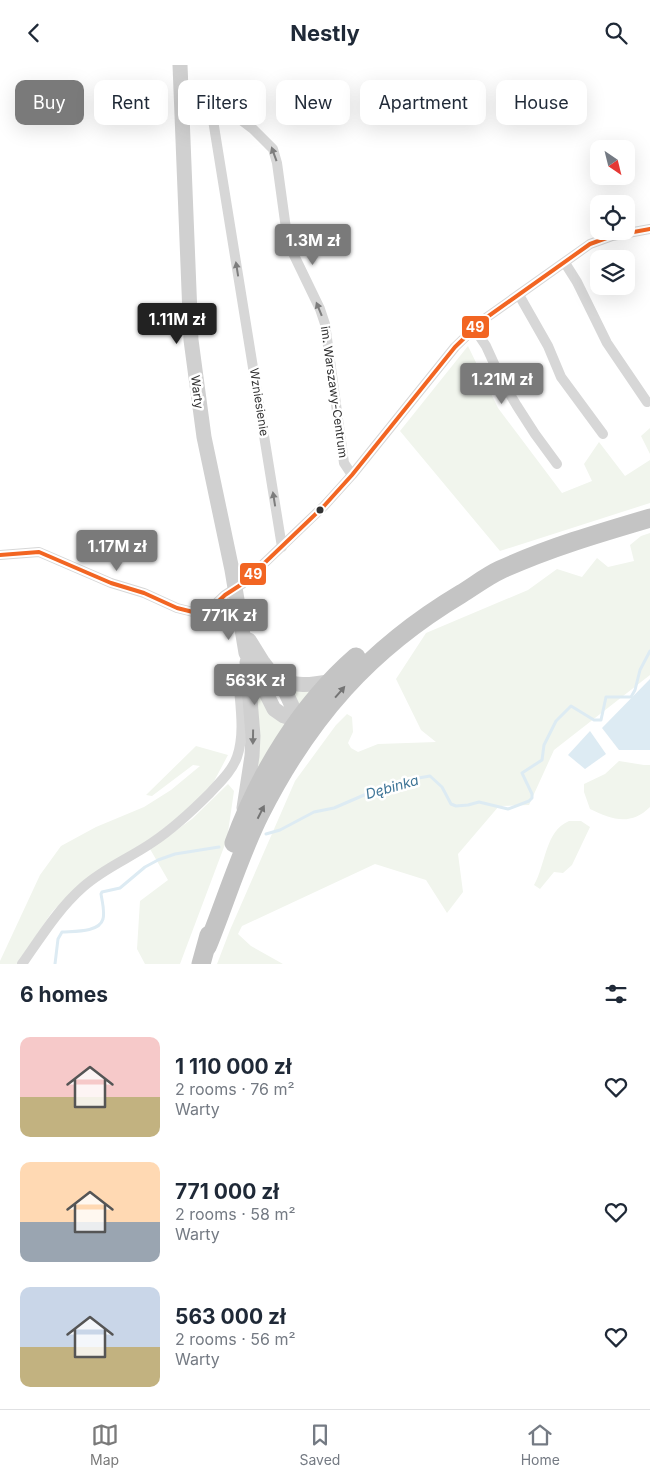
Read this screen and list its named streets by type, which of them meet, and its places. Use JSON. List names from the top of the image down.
{
  "streets": {
    "main road": ["Warty"],
    "street": ["im. Warszawy-Centrum", "Wzniesienie"]
  },
  "crossings": [
    ["Warty", "im. Warszawy-Centrum"],
    ["im. Warszawy-Centrum", "Wzniesienie"]
  ],
  "one_way": ["Wzniesienie"],
  "water": ["Dębinka"],
  "lines": ["transit line 49"],
  "north": "bottom right",
  "page": {
    "header": "Nestly",
    "chip": [
      "Buy",
      "Rent",
      "Filters",
      "New",
      "Apartment",
      "House"
    ],
    "price": [
      "1.3M zł",
      "1.11M zł",
      "1.21M zł",
      "1.17M zł",
      "771K zł",
      "563K zł"
    ],
    "heading": "6 homes",
    "list": [
      {
        "name": "1 110 000 zł",
        "note": "2 rooms · 76 m² · Warty"
      },
      {
        "name": "771 000 zł",
        "note": "2 rooms · 58 m² · Warty"
      },
      {
        "name": "563 000 zł",
        "note": "2 rooms · 56 m² · Warty"
      }
    ],
    "tabs": ["Map", "Saved", "Home"]
  }
}
